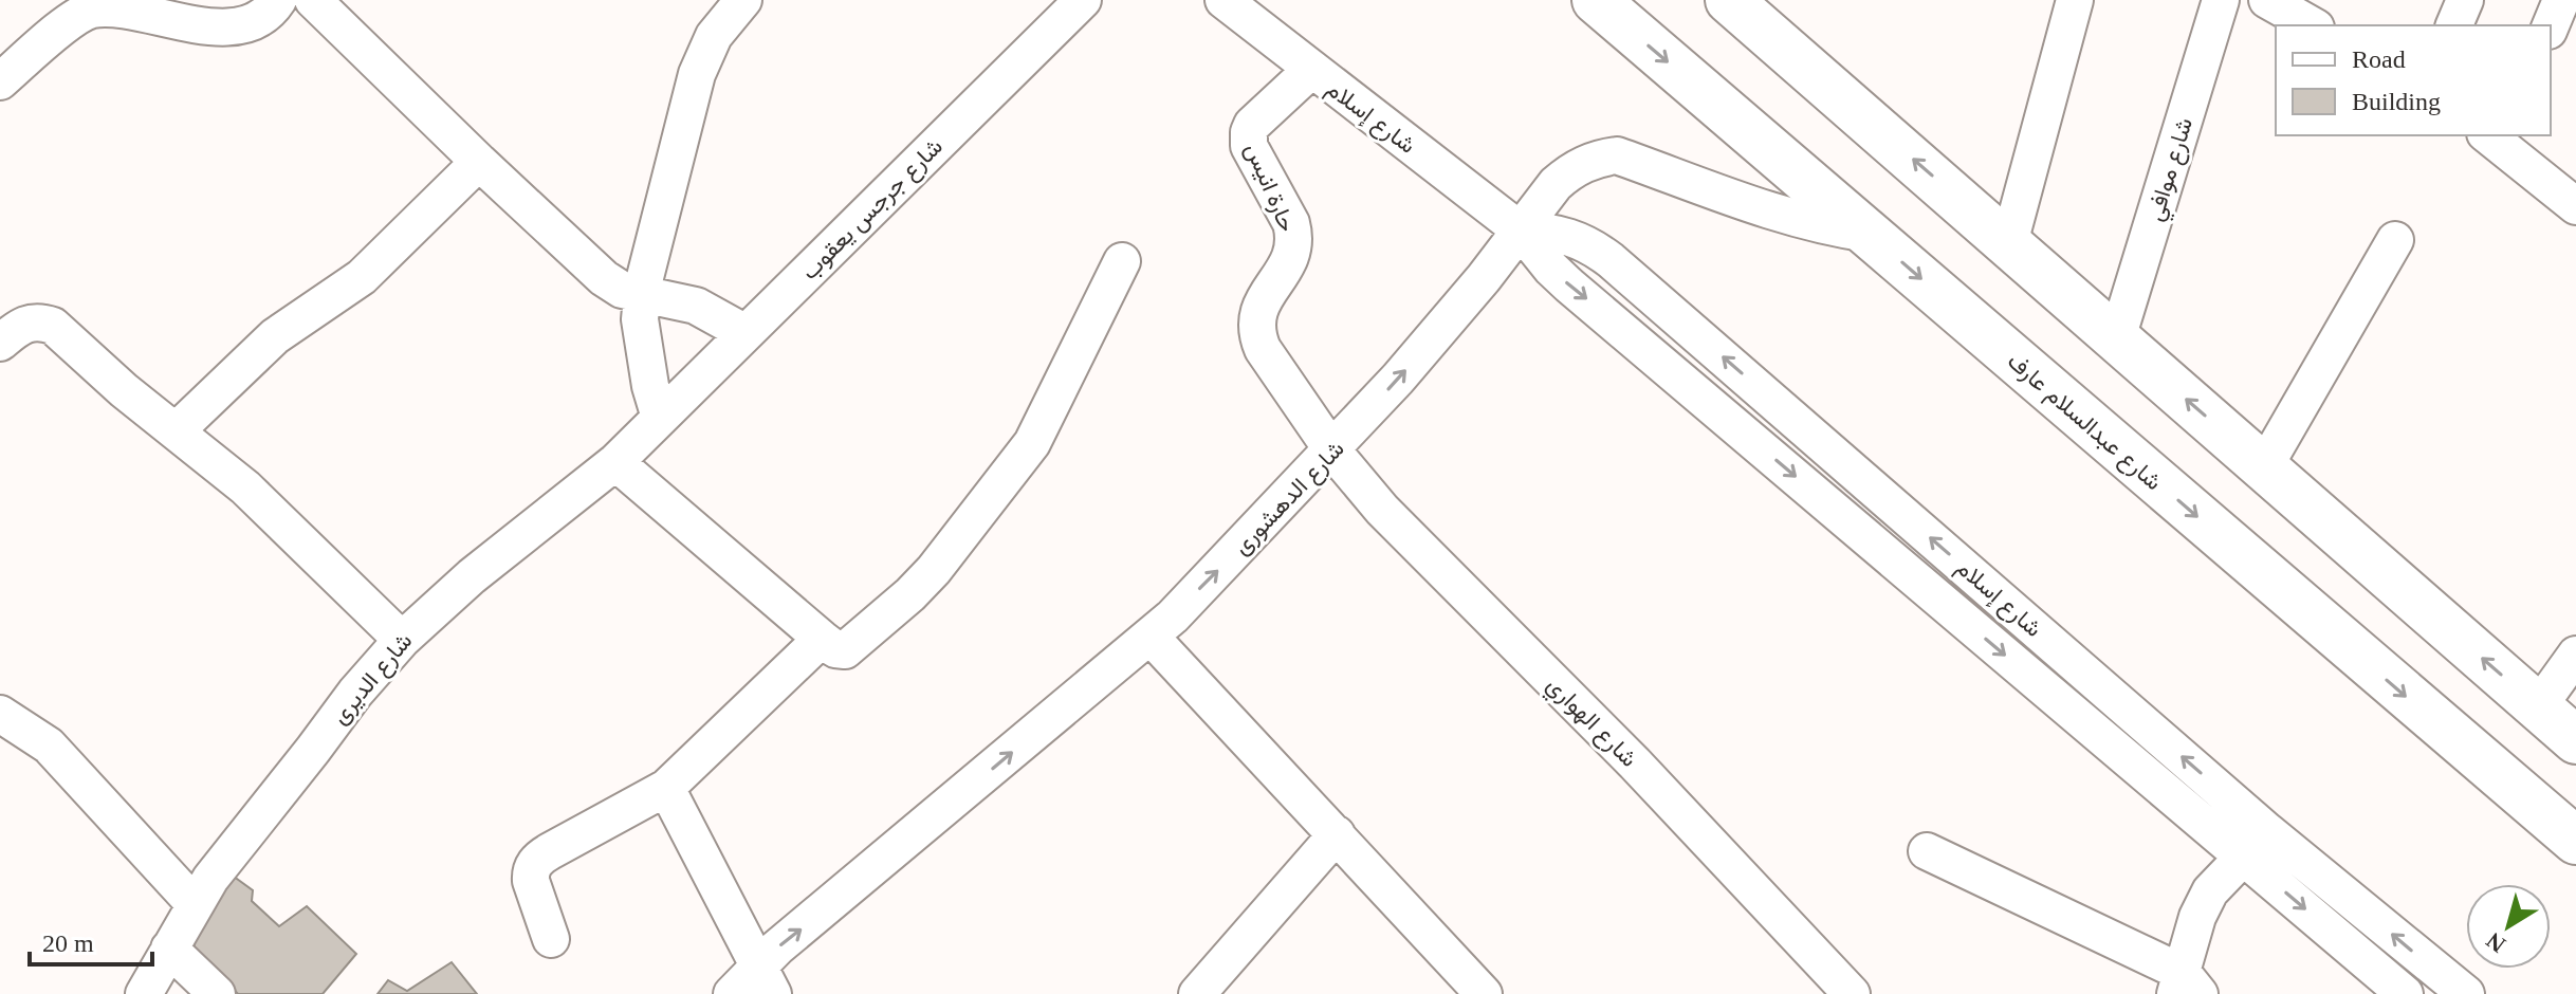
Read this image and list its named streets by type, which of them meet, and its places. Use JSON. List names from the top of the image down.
{
  "streets": {
    "main road": ["شارع عبدالسلام عارف"],
    "street": [
      "شارع إسلام",
      "شارع موافي",
      "حارة انيس",
      "شارع جرجس يعقوب",
      "شارع الدهشورى",
      "شارع الديرى",
      "شارع الهواري"
    ]
  },
  "crossings": [
    ["شارع إسلام", "حارة انيس"],
    ["شارع إسلام", "شارع الدهشورى"],
    ["حارة انيس", "شارع الدهشورى"],
    ["حارة انيس", "شارع الهواري"],
    ["شارع جرجس يعقوب", "شارع الديرى"],
    ["شارع عبدالسلام عارف", "شارع الدهشورى"],
    ["شارع الدهشورى", "شارع الهواري"]
  ],
  "legend": ["Road", "Building"],
  "scale_bar": "20 m",
  "north": "bottom left"
}
